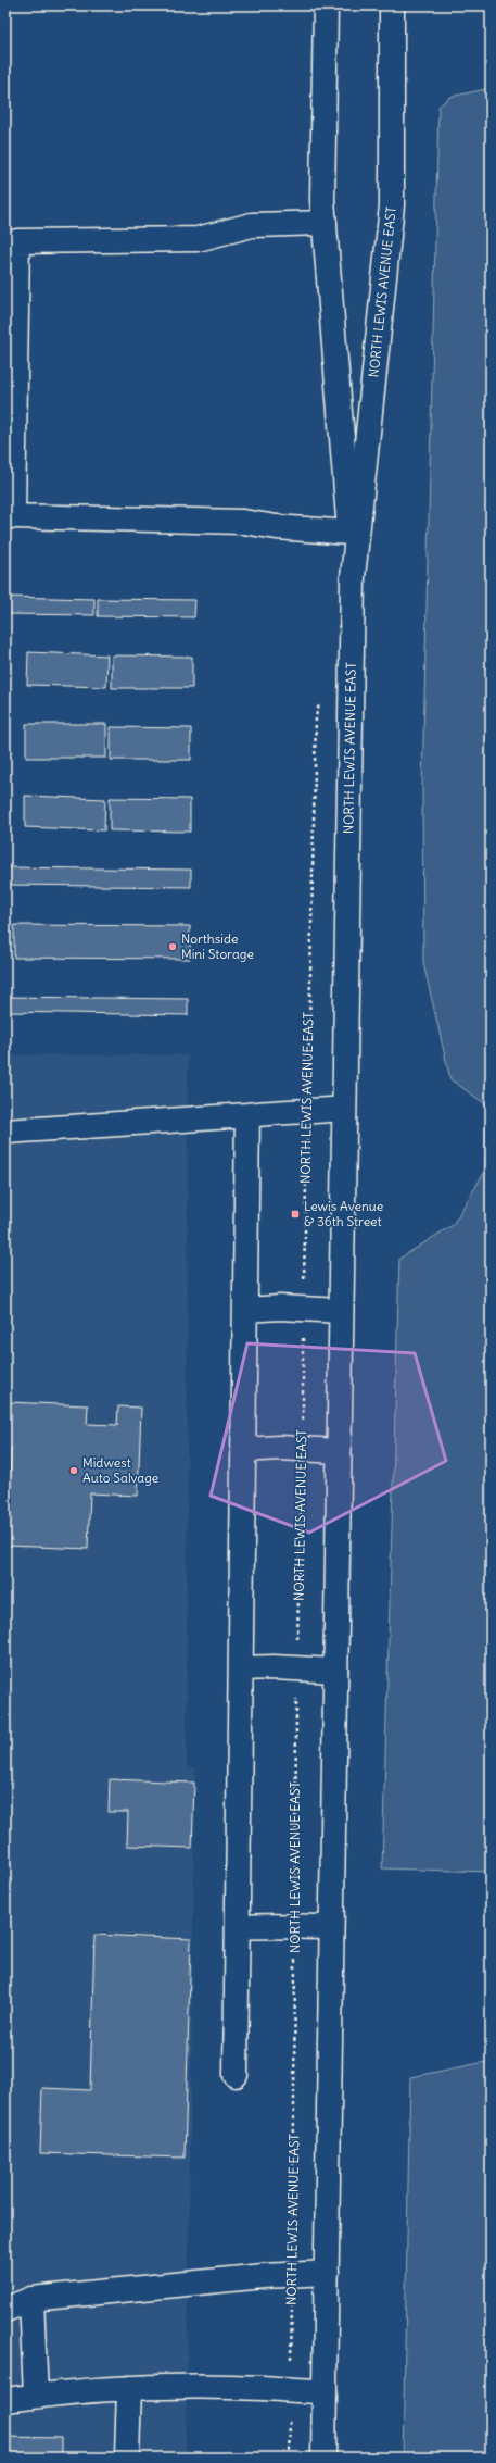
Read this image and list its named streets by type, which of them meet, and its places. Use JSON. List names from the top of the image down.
{
  "streets": {
    "main road": ["NORTH LEWIS AVENUE EAST"]
  },
  "places": {
    "other": ["Northside Mini Storage", "Midwest Auto Salvage"],
    "transit": ["Lewis Avenue & 36th Street"]
  }
}
